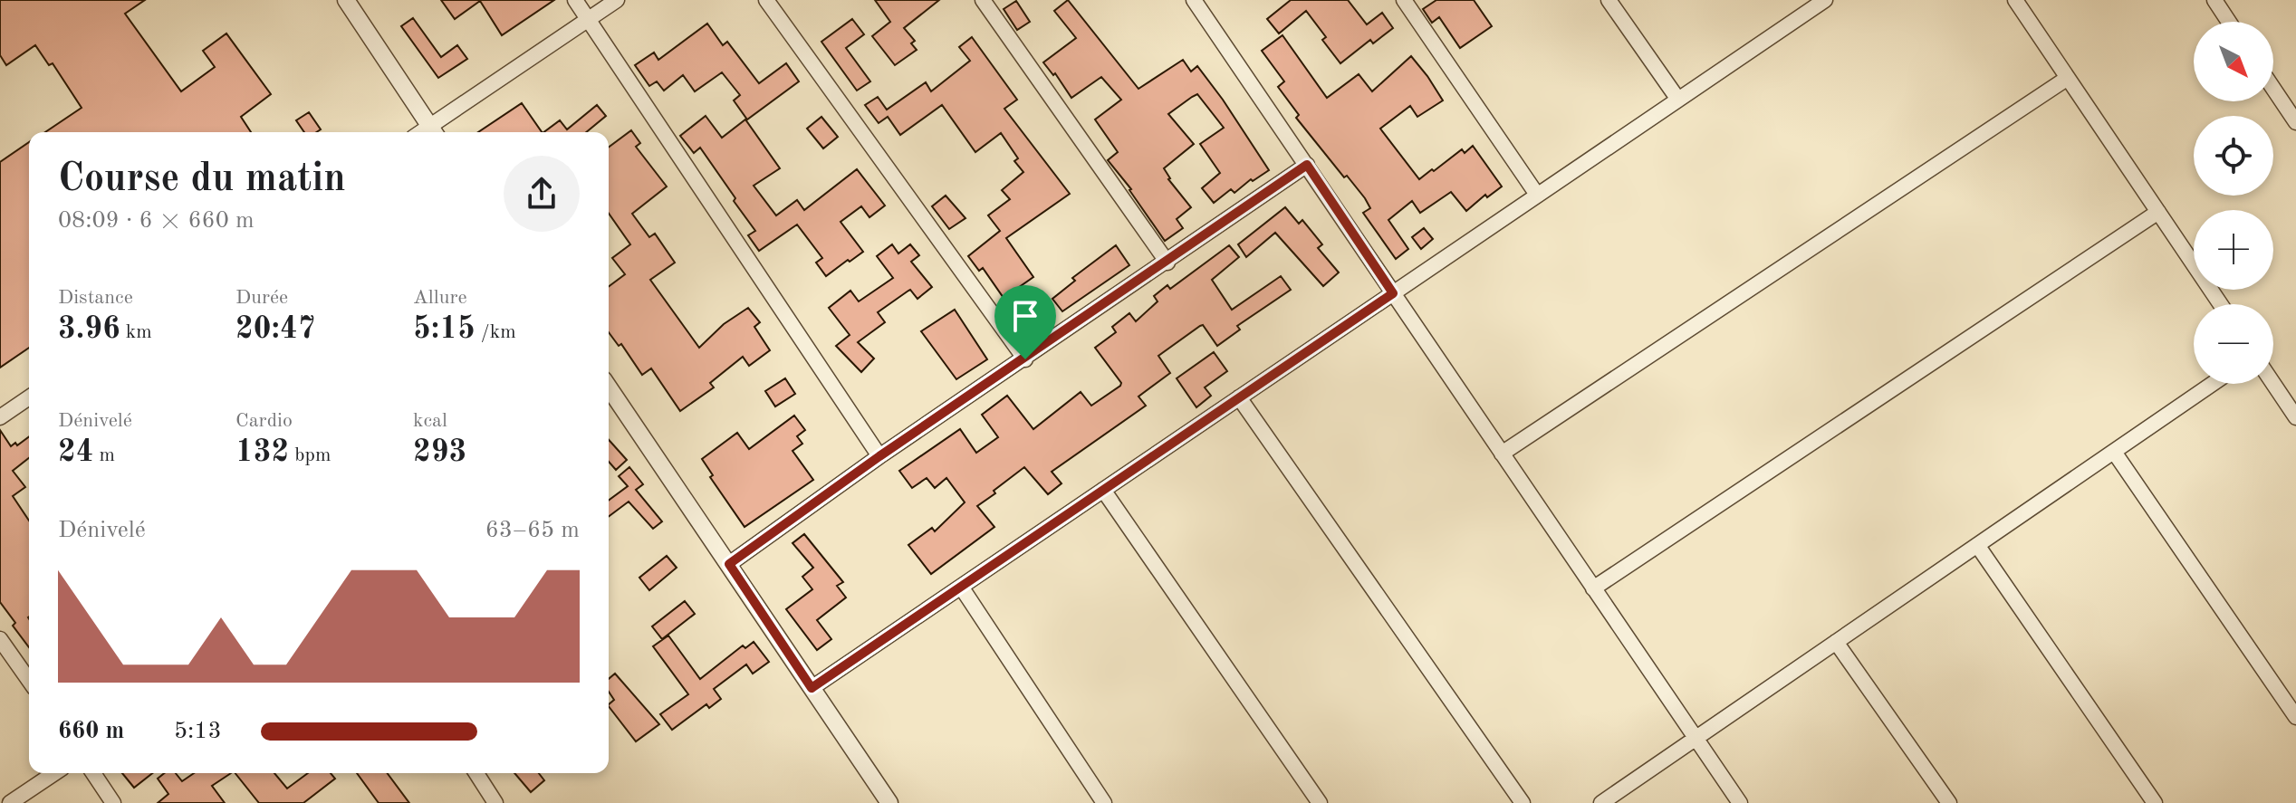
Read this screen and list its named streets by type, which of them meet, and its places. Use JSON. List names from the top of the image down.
{
  "north": "bottom right",
  "page": {
    "map_buttons": ["+", "−"],
    "heading": ["Course du matin", "08:09 · 6 × 660 m"],
    "stats": [
      ["Distance", "3.96 km"],
      ["Durée", "20:47"],
      ["Allure", "5:15 /km"],
      ["Dénivelé", "24 m"],
      ["Cardio", "132 bpm"],
      ["kcal", "293"]
    ],
    "chart": ["Dénivelé", "63–65 m"],
    "list": [
      {
        "name": "660 m",
        "note": "5:13"
      }
    ]
  }
}
